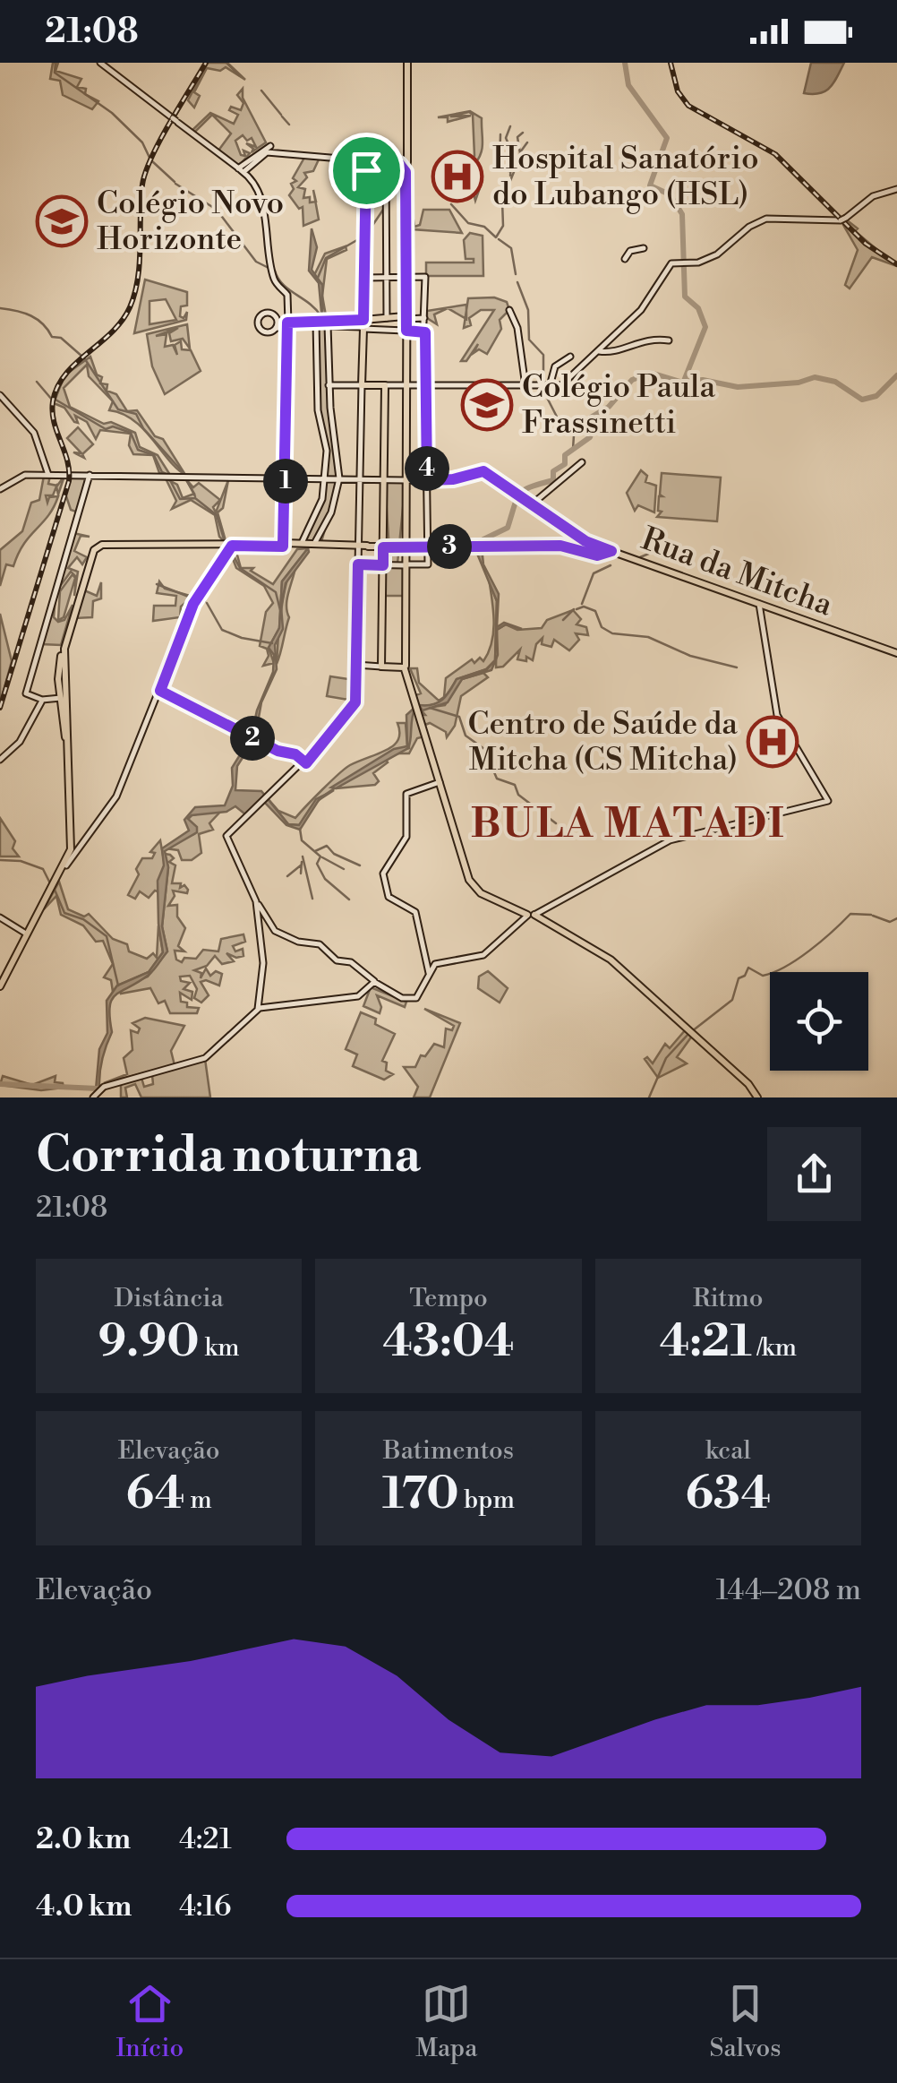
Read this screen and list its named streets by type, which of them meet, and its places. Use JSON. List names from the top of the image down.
{
  "streets": {
    "main road": ["Rua da Mitcha"]
  },
  "districts": ["BULA MATADI"],
  "places": {
    "hospital": ["Hospital Sanatório do Lubango (HSL)", "Centro de Saúde da Mitcha (CS Mitcha)"],
    "school or university": ["Colégio Novo Horizonte", "Colégio Paula Frassinetti"]
  },
  "page": {
    "status": "21:08",
    "pins": [
      "4",
      "1",
      "3",
      "2"
    ],
    "heading": ["Corrida noturna", "21:08"],
    "stats": [
      ["Distância", "9.90 km"],
      ["Tempo", "43:04"],
      ["Ritmo", "4:21 /km"],
      ["Elevação", "64 m"],
      ["Batimentos", "170 bpm"],
      ["kcal", "634"]
    ],
    "chart": ["Elevação", "144–208 m"],
    "list": [
      {
        "name": "2.0 km",
        "note": "4:21"
      },
      {
        "name": "4.0 km",
        "note": "4:16"
      }
    ],
    "tabs": ["Início", "Mapa", "Salvos"]
  }
}
